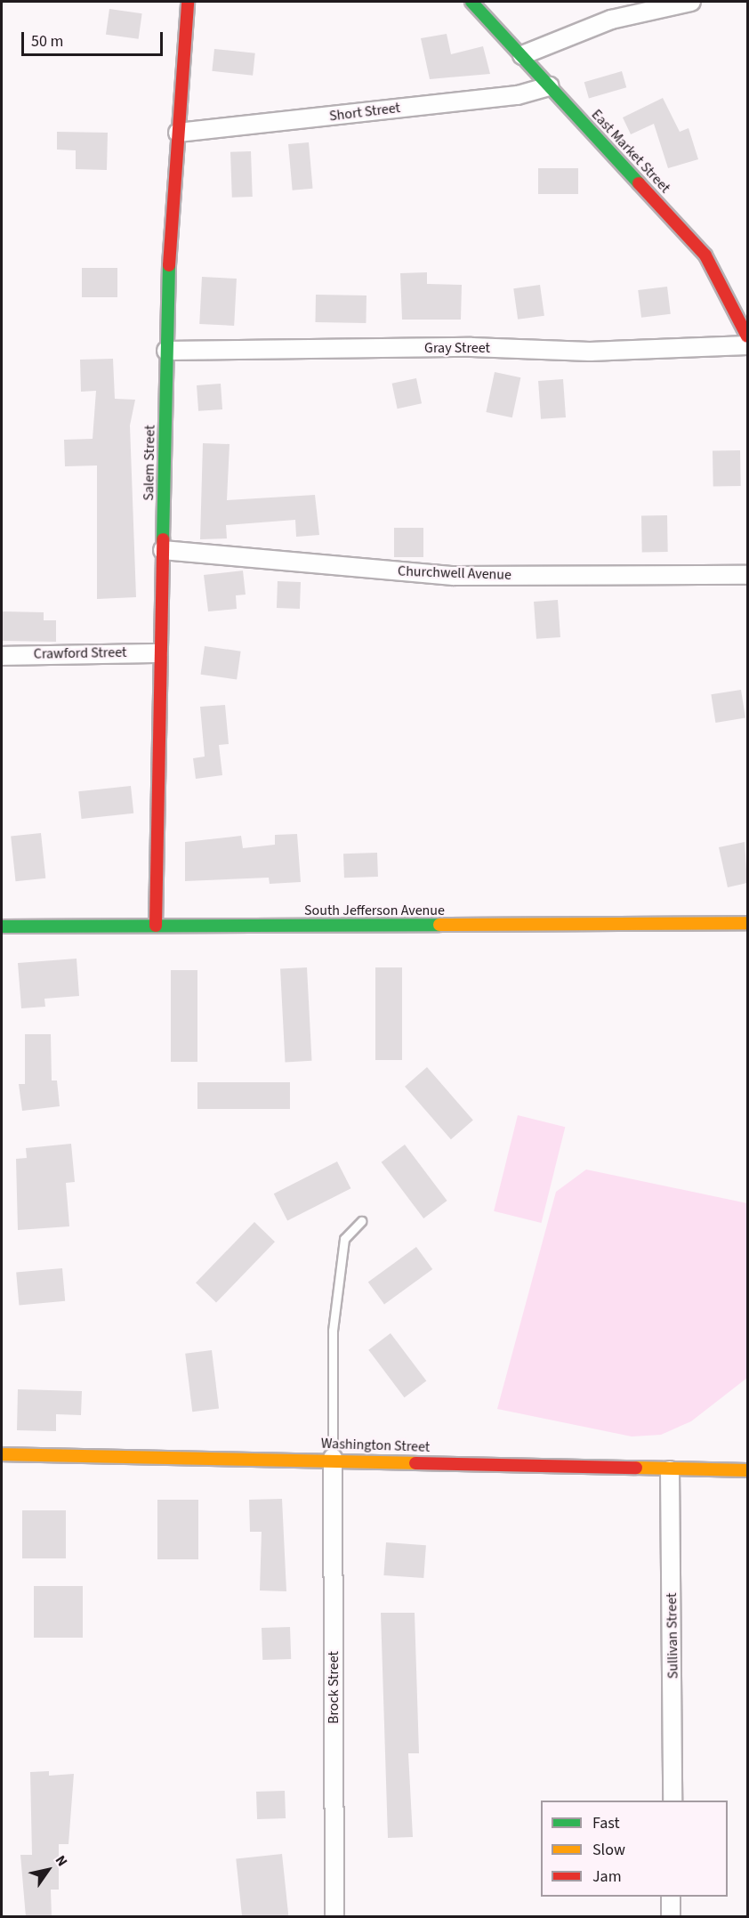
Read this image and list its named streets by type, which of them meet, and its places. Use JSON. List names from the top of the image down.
{
  "streets": {
    "street": [
      "Short Street",
      "East Market Street",
      "Gray Street",
      "Salem Street",
      "Churchwell Avenue",
      "Crawford Street",
      "South Jefferson Avenue",
      "Washington Street",
      "Sullivan Street",
      "Brock Street"
    ]
  },
  "crossings": [
    ["Short Street", "East Market Street"],
    ["Short Street", "Salem Street"],
    ["Gray Street", "Salem Street"],
    ["Salem Street", "Churchwell Avenue"],
    ["Salem Street", "Crawford Street"],
    ["Salem Street", "South Jefferson Avenue"],
    ["Washington Street", "Sullivan Street"],
    ["Washington Street", "Brock Street"]
  ],
  "legend": ["Fast", "Slow", "Jam"],
  "scale_bar": "50 m",
  "north": "top right"
}
